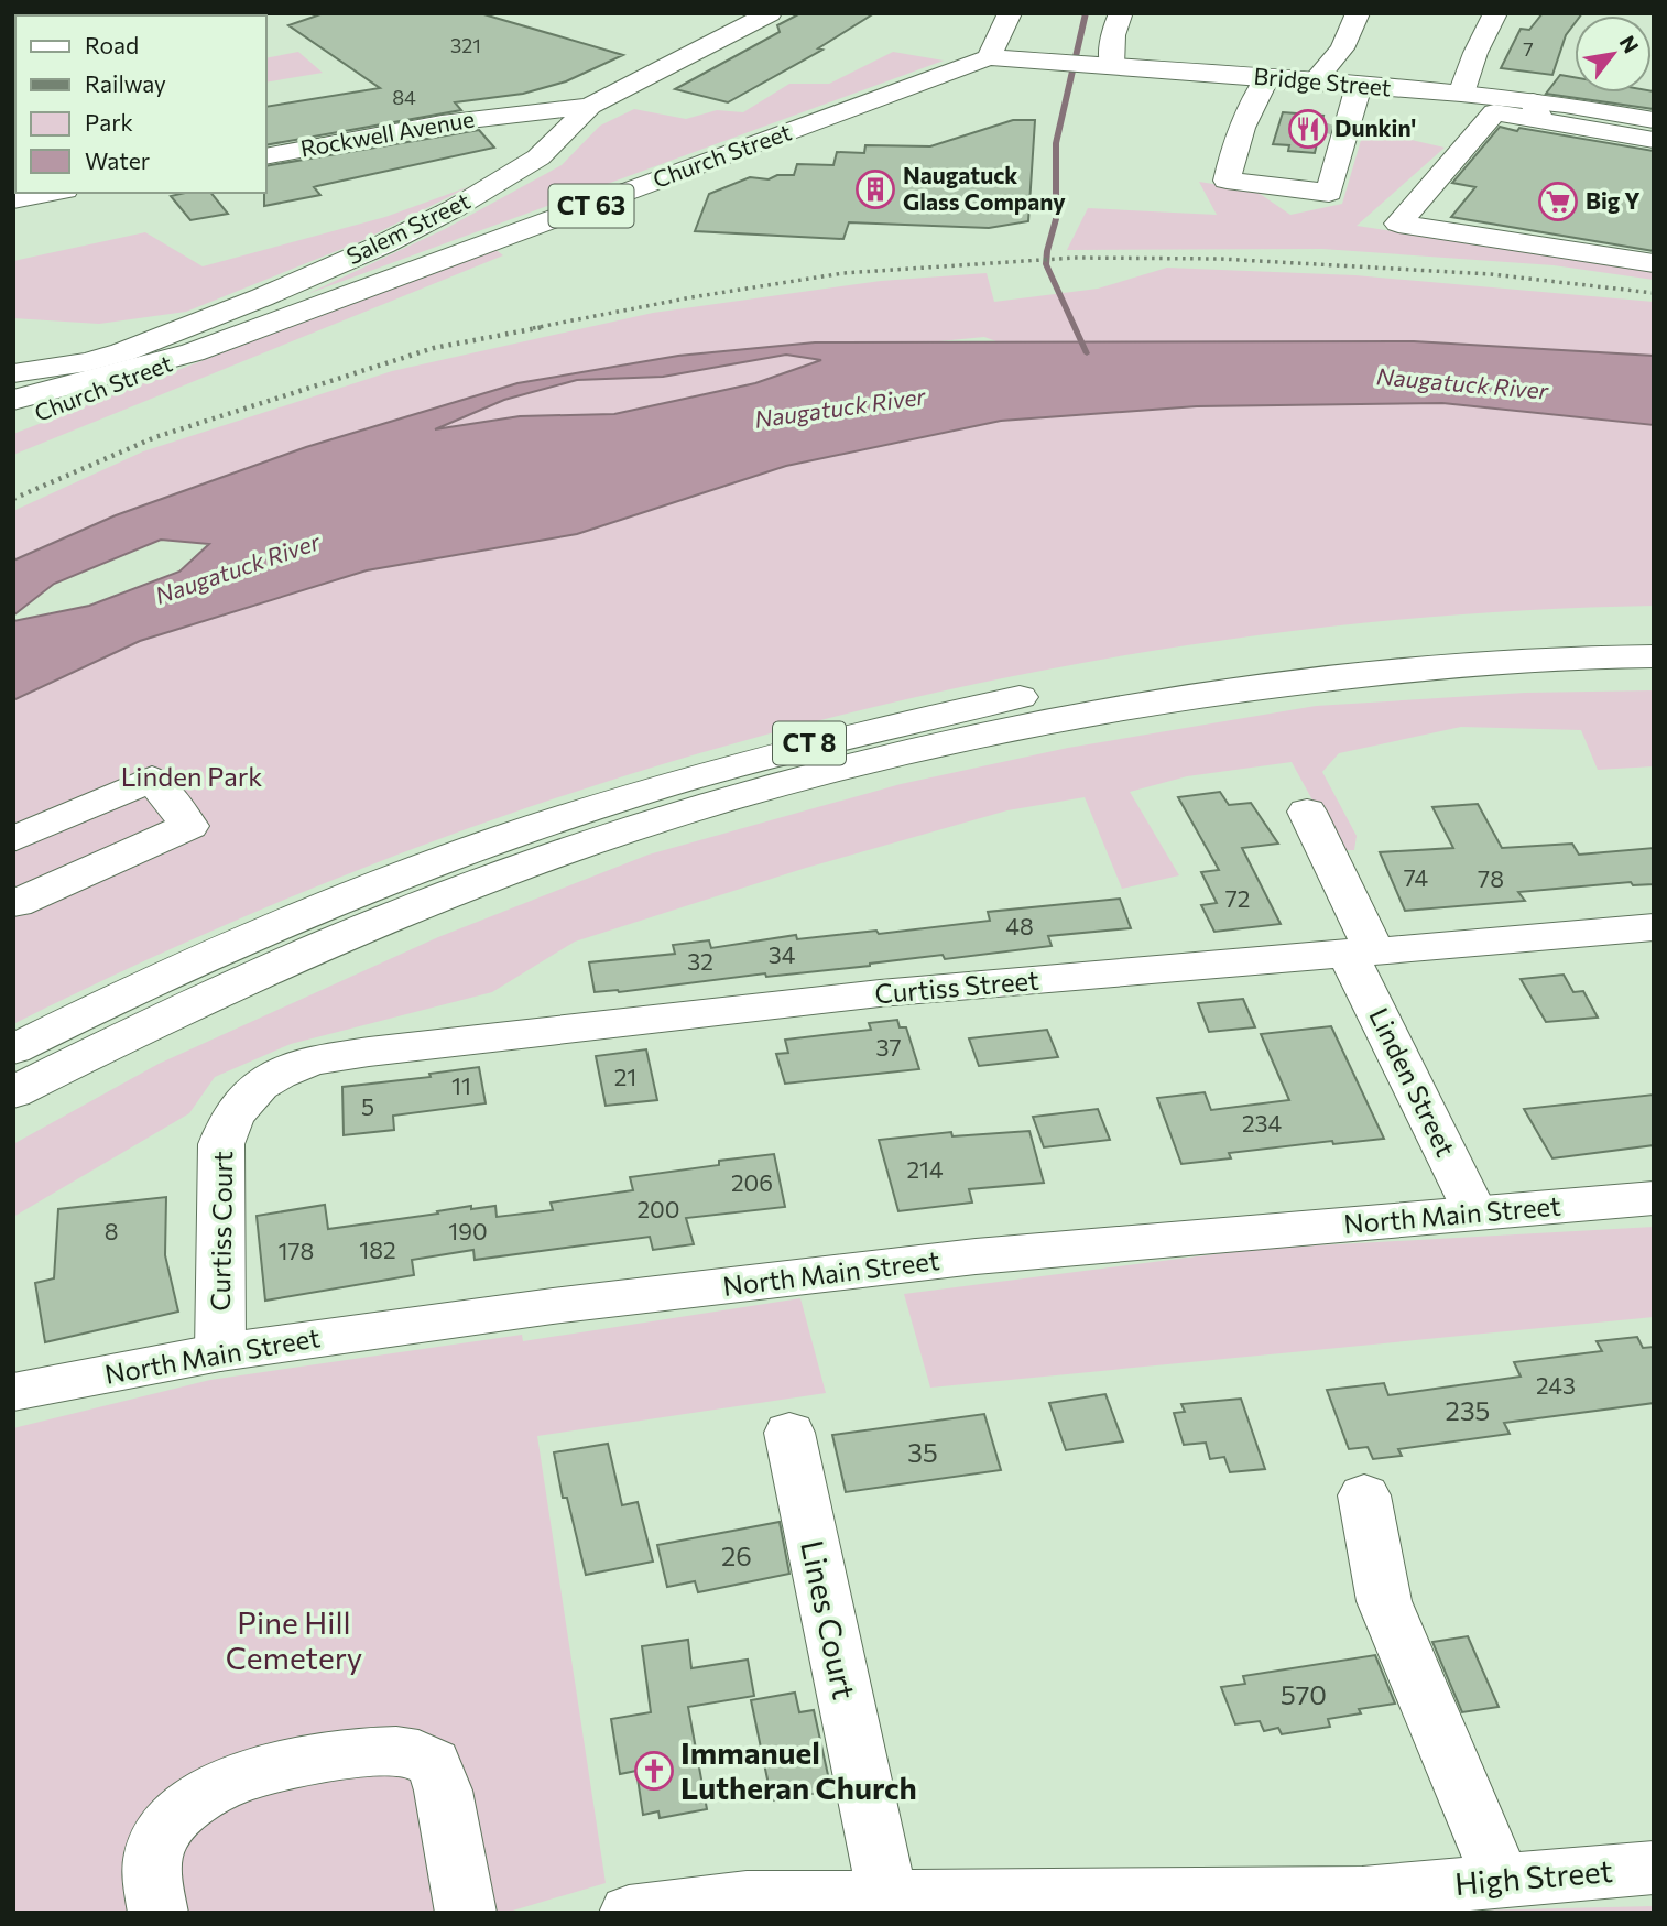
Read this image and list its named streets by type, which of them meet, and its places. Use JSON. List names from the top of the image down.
{
  "streets": {
    "main road": [
      "Bridge Street",
      "Rockwell Avenue",
      "Church Street",
      "CT 63",
      "Salem Street",
      "CT 8",
      "Curtiss Street",
      "Linden Street",
      "North Main Street",
      "Curtiss Court",
      "Lines Court",
      "High Street"
    ]
  },
  "crossings": [
    ["Bridge Street", "Church Street"],
    ["Rockwell Avenue", "Salem Street"],
    ["Curtiss Street", "Linden Street"],
    ["Curtiss Street", "Curtiss Court"],
    ["Linden Street", "North Main Street"],
    ["North Main Street", "Curtiss Court"],
    ["Lines Court", "High Street"]
  ],
  "water": ["Naugatuck River"],
  "parks": ["Linden Park", "Pine Hill Cemetery"],
  "places": {
    "restaurant": ["Dunkin'"],
    "building": ["Naugatuck Glass Company"],
    "supermarket": ["Big Y"],
    "church": ["Immanuel Lutheran Church"]
  },
  "house_numbers": [
    "321",
    "7",
    "84",
    "74",
    "78",
    "72",
    "48",
    "34",
    "32",
    "37",
    "21",
    "11",
    "5",
    "234",
    "214",
    "206",
    "200",
    "8",
    "190",
    "182",
    "178",
    "243",
    "235",
    "35",
    "26",
    "570"
  ],
  "legend": [
    "Road",
    "Railway",
    "Park",
    "Water"
  ],
  "north": "top right"
}
